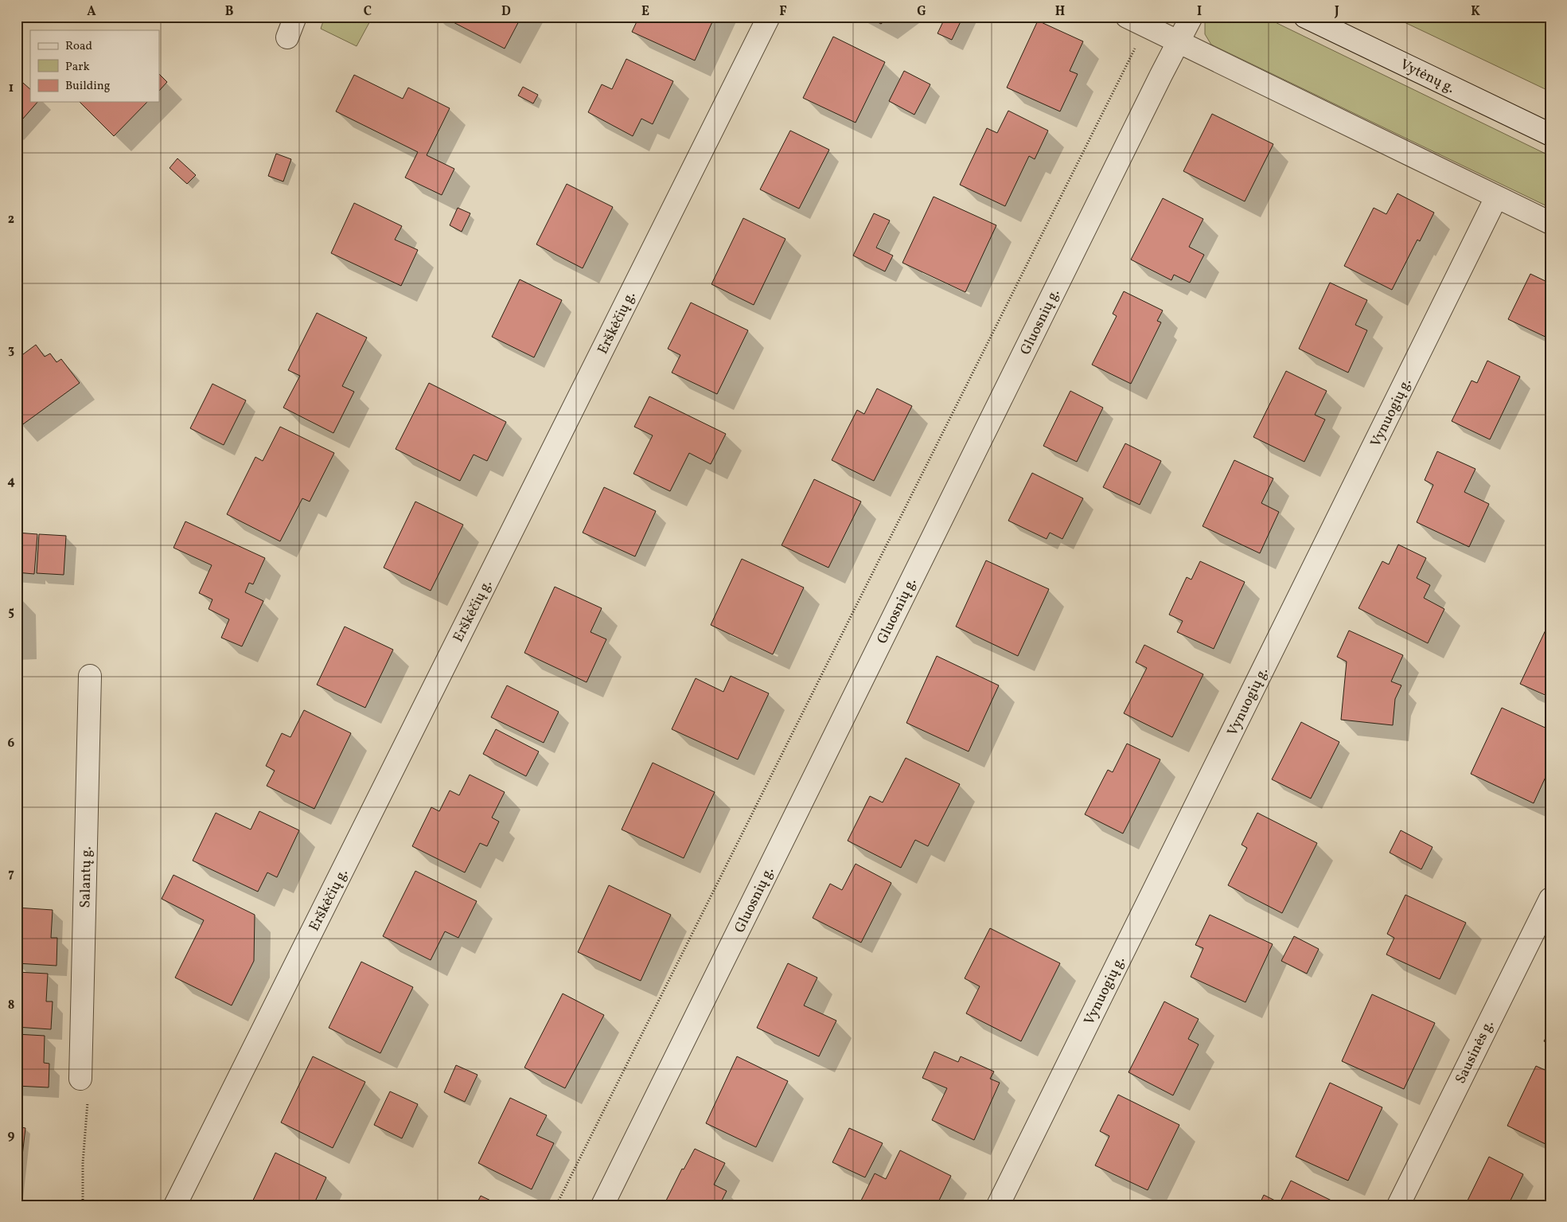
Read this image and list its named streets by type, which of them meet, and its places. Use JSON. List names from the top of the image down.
{
  "streets": {
    "street": [
      "Vytėnų g.",
      "Gluosnių g.",
      "Erškėčių g.",
      "Vynuogių g.",
      "Salantų g.",
      "Sausinės g."
    ]
  },
  "legend": ["Road", "Park", "Building"],
  "grid": {
    "columns": [
      "A",
      "B",
      "C",
      "D",
      "E",
      "F",
      "G",
      "H",
      "I",
      "J",
      "K"
    ],
    "rows": [
      "1",
      "2",
      "3",
      "4",
      "5",
      "6",
      "7",
      "8",
      "9"
    ]
  }
}
